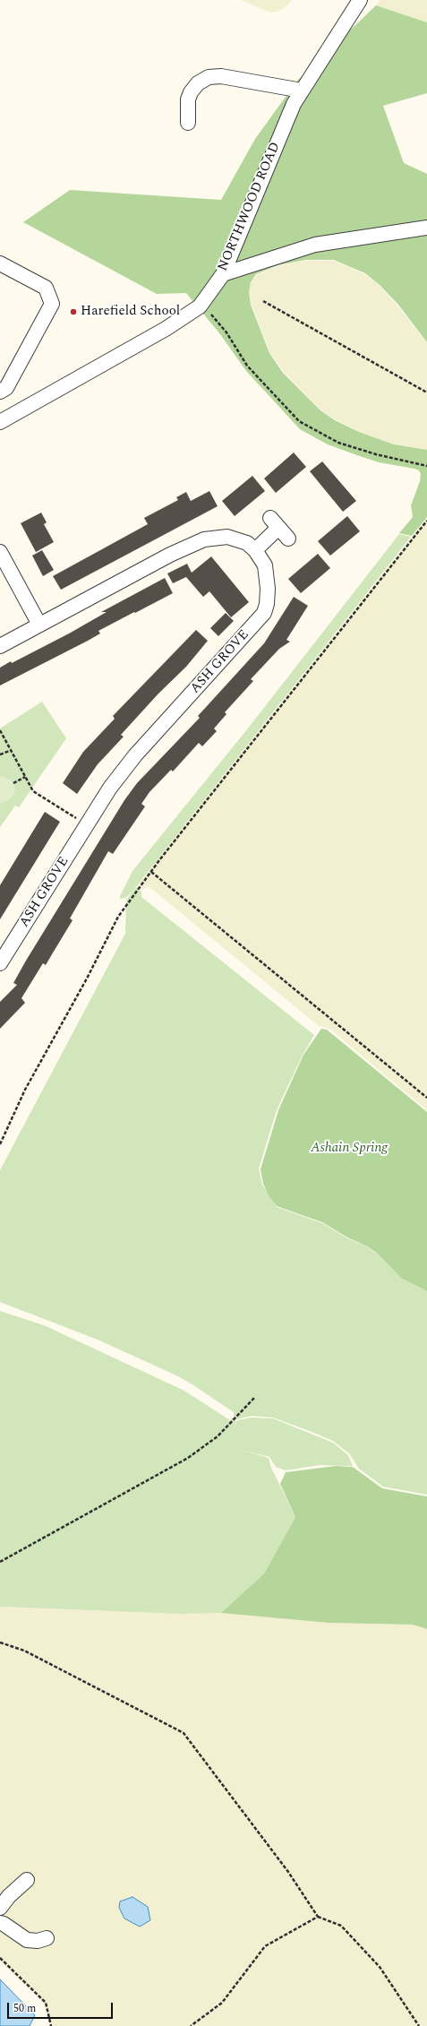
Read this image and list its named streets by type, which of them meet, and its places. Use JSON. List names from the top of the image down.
{
  "streets": {
    "street": ["NORTHWOOD ROAD", "ASH GROVE"]
  },
  "parks": ["Ashain Spring"],
  "places": ["Harefield School"],
  "scale_bar": "50 m"
}
